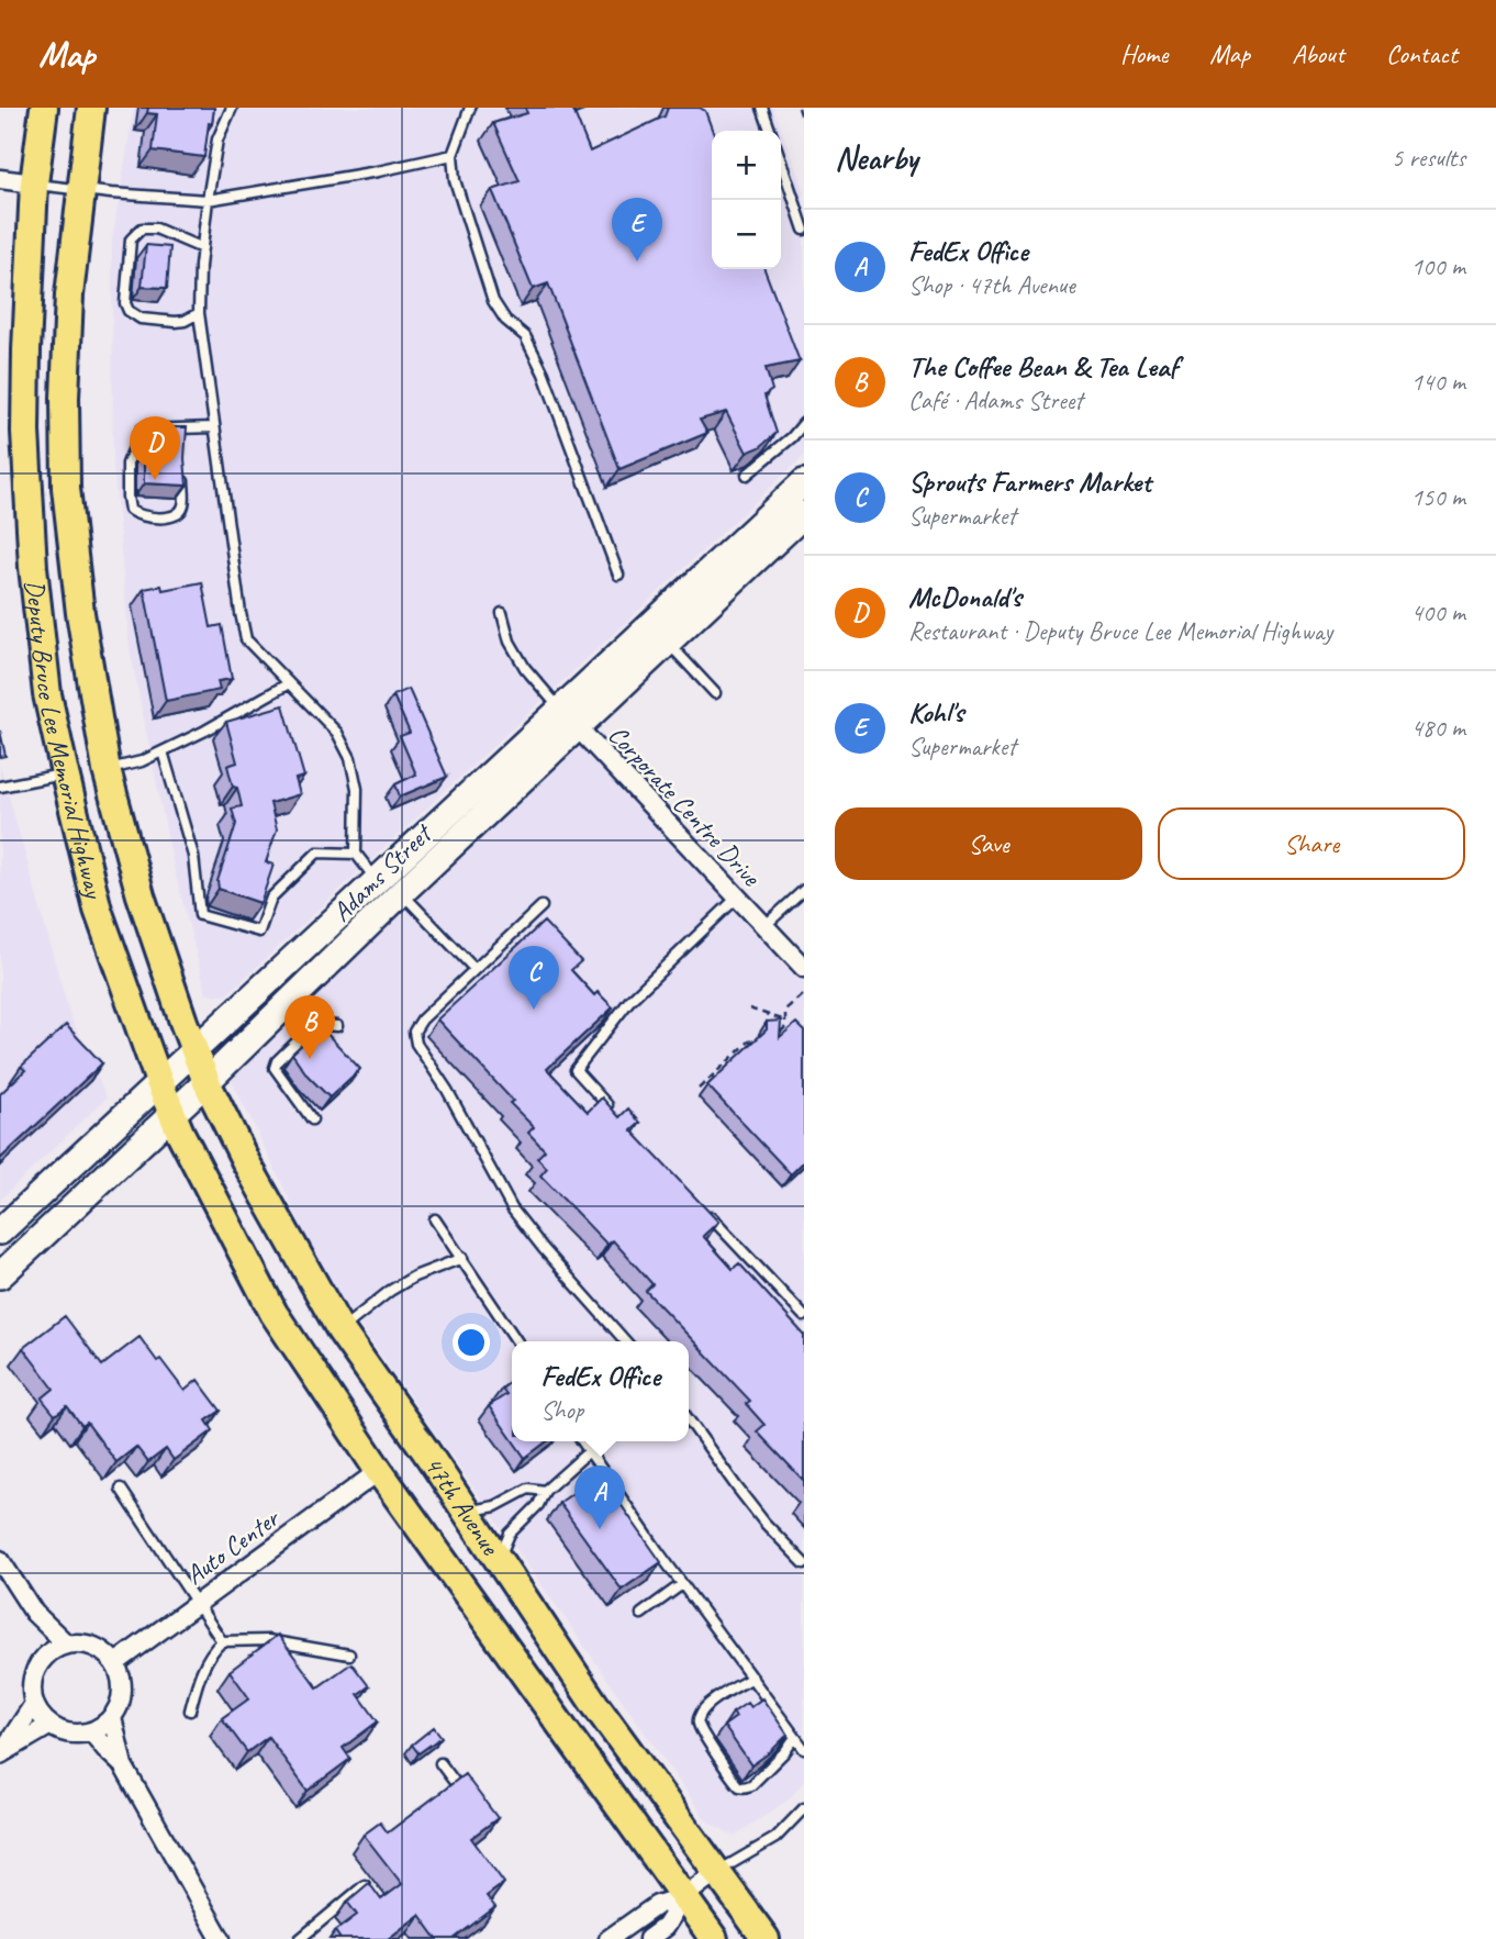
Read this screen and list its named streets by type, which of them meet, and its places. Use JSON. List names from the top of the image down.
{
  "streets": {
    "main road": ["Deputy Bruce Lee Memorial Highway", "47th Avenue"],
    "street": ["Corporate Centre Drive", "Adams Street", "Auto Center"]
  },
  "crossings": [
    ["Deputy Bruce Lee Memorial Highway", "Adams Street"],
    ["Deputy Bruce Lee Memorial Highway", "47th Avenue"],
    ["Corporate Centre Drive", "Adams Street"],
    ["Adams Street", "47th Avenue"],
    ["47th Avenue", "Auto Center"]
  ],
  "page": {
    "header": "Map",
    "nav": [
      "Home",
      "Map",
      "About",
      "Contact"
    ],
    "heading": ["Nearby", "5 results"],
    "map_buttons": ["+", "−"],
    "pins": [
      "E",
      "D",
      "C",
      "B",
      "A"
    ],
    "list": [
      {
        "mark": "A",
        "name": "FedEx Office",
        "note": "Shop · 47th Avenue",
        "value": "100 m"
      },
      {
        "mark": "B",
        "name": "The Coffee Bean & Tea Leaf",
        "note": "Café · Adams Street",
        "value": "140 m"
      },
      {
        "mark": "C",
        "name": "Sprouts Farmers Market",
        "note": "Supermarket",
        "value": "150 m"
      },
      {
        "mark": "D",
        "name": "McDonald's",
        "note": "Restaurant · Deputy Bruce Lee Memorial Highway",
        "value": "400 m"
      },
      {
        "mark": "E",
        "name": "Kohl's",
        "note": "Supermarket",
        "value": "480 m"
      }
    ],
    "buttons": ["Save", "Share"],
    "popup": ["FedEx Office", "Shop"]
  }
}
